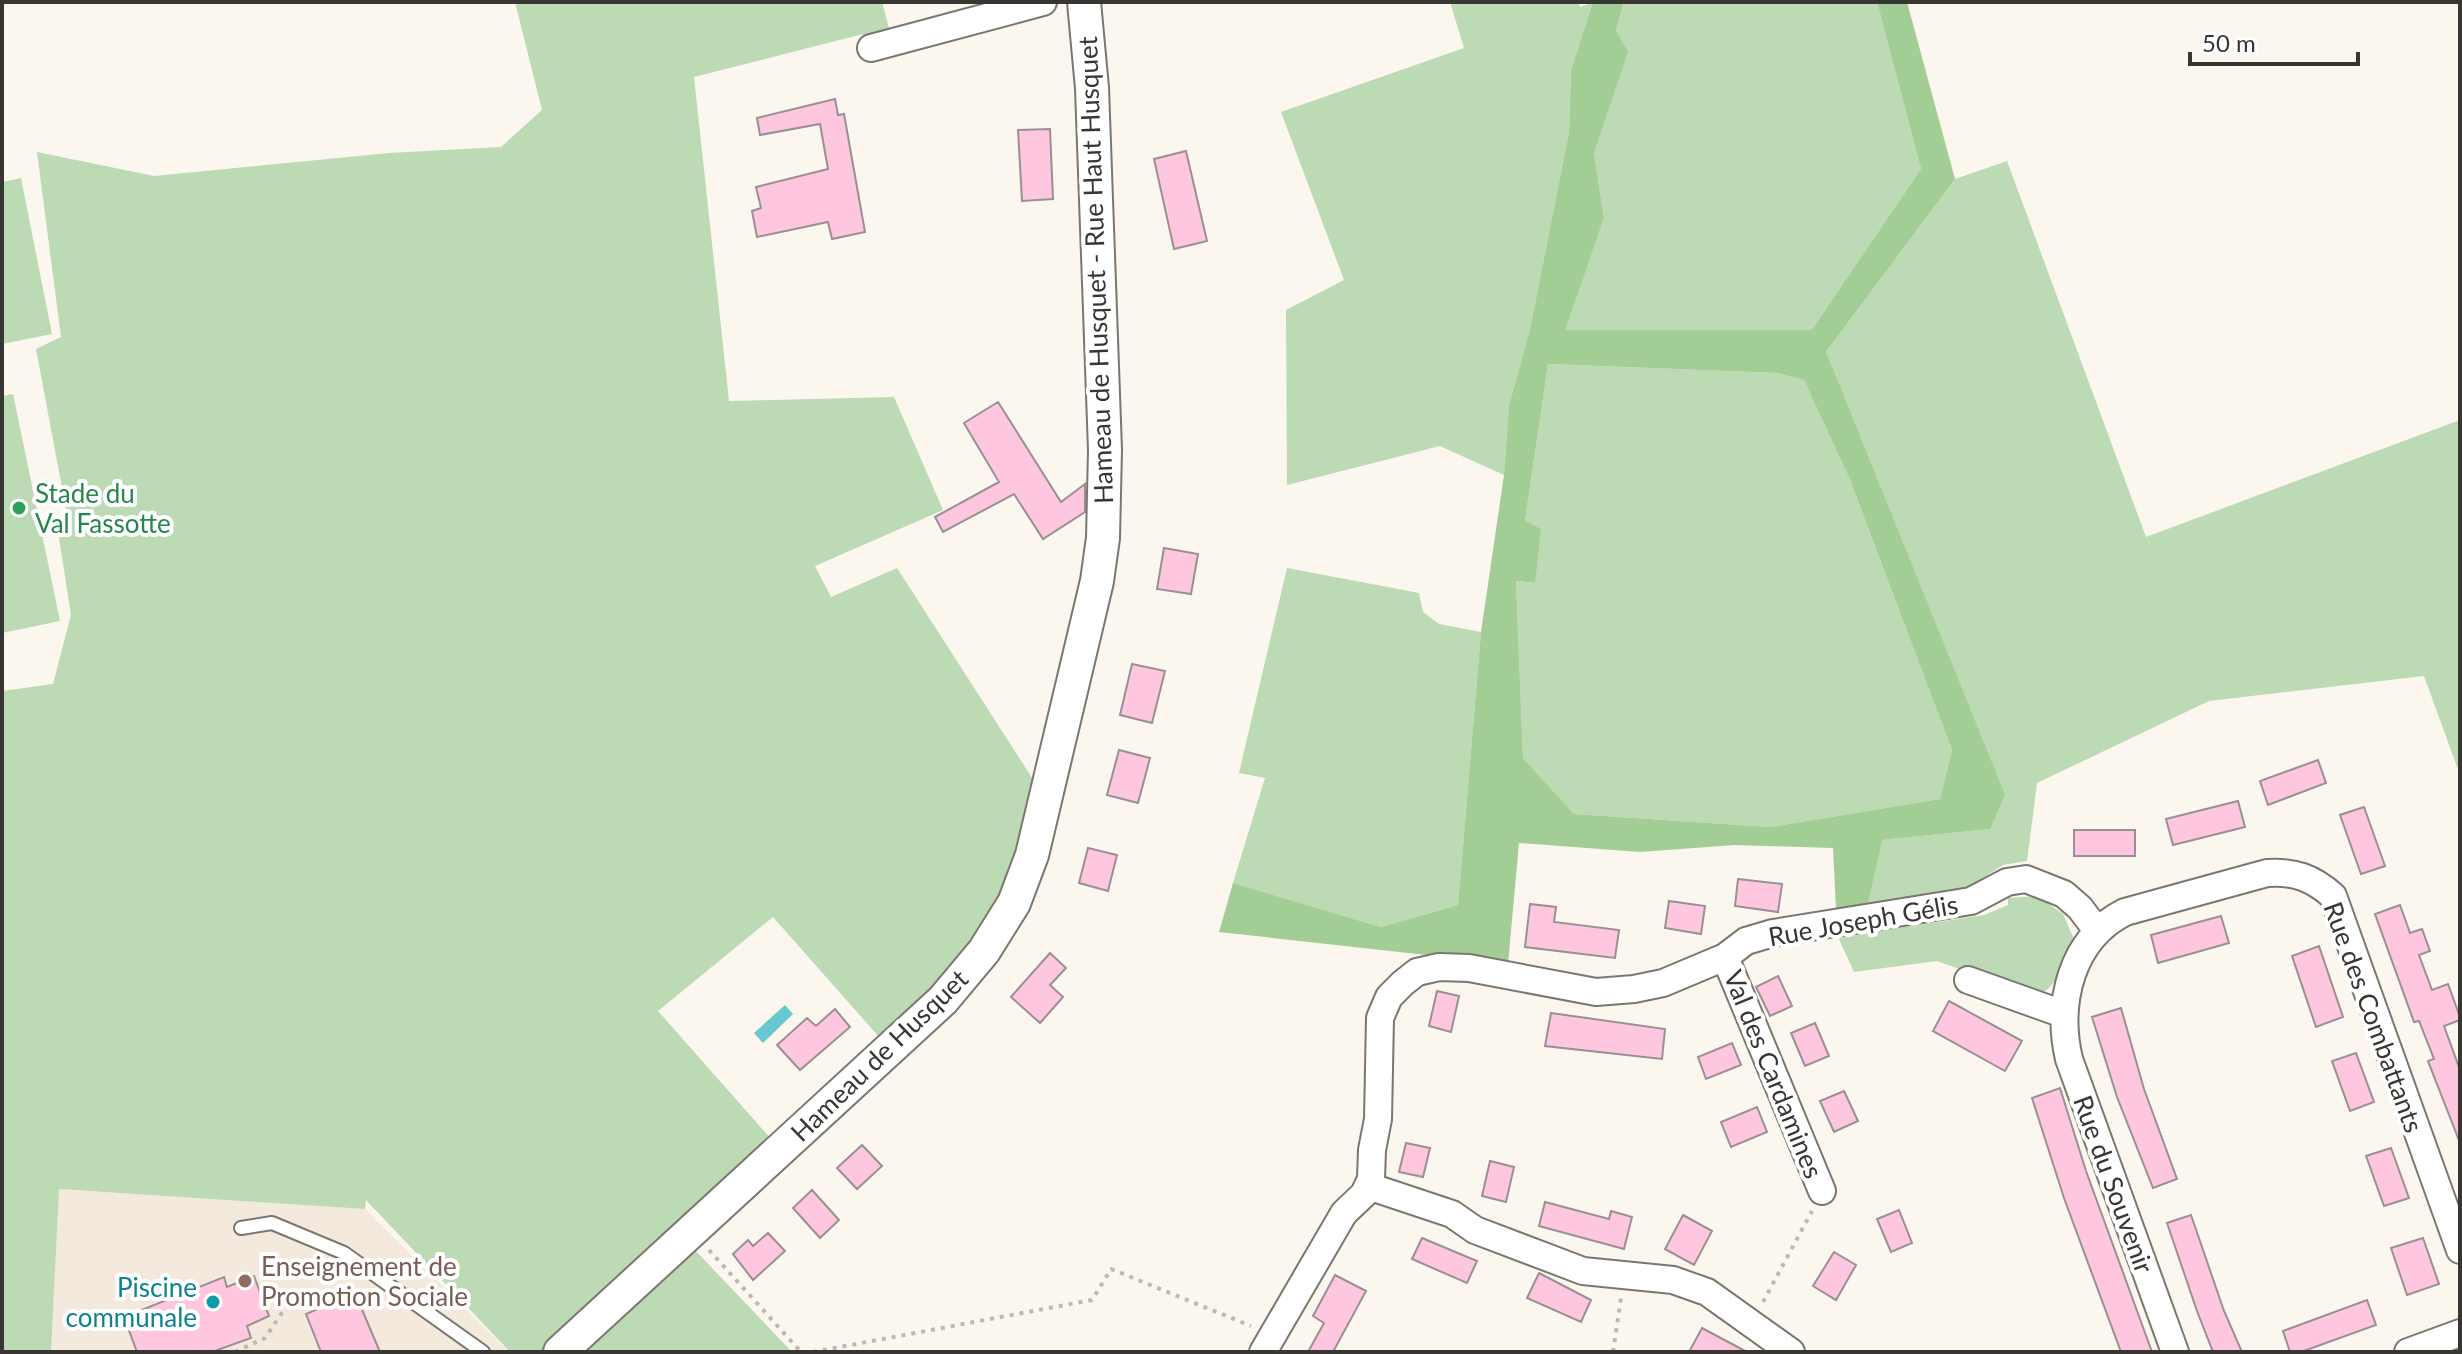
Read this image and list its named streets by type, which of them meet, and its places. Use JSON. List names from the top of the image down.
{
  "streets": {
    "street": [
      "Hameau de Husquet - Rue Haut Husquet",
      "Rue Joseph Gélis",
      "Rue des Combattants",
      "Hameau de Husquet",
      "Val des Cardamines",
      "Rue du Souvenir"
    ]
  },
  "crossings": [
    ["Hameau de Husquet - Rue Haut Husquet", "Hameau de Husquet"],
    ["Rue Joseph Gélis", "Rue des Combattants"],
    ["Rue Joseph Gélis", "Val des Cardamines"],
    ["Rue Joseph Gélis", "Rue du Souvenir"],
    ["Rue des Combattants", "Rue du Souvenir"]
  ],
  "places": ["Stade du Val Fassotte", "Enseignement de Promotion Sociale", "Piscine communale"],
  "scale_bar": "50 m"
}
